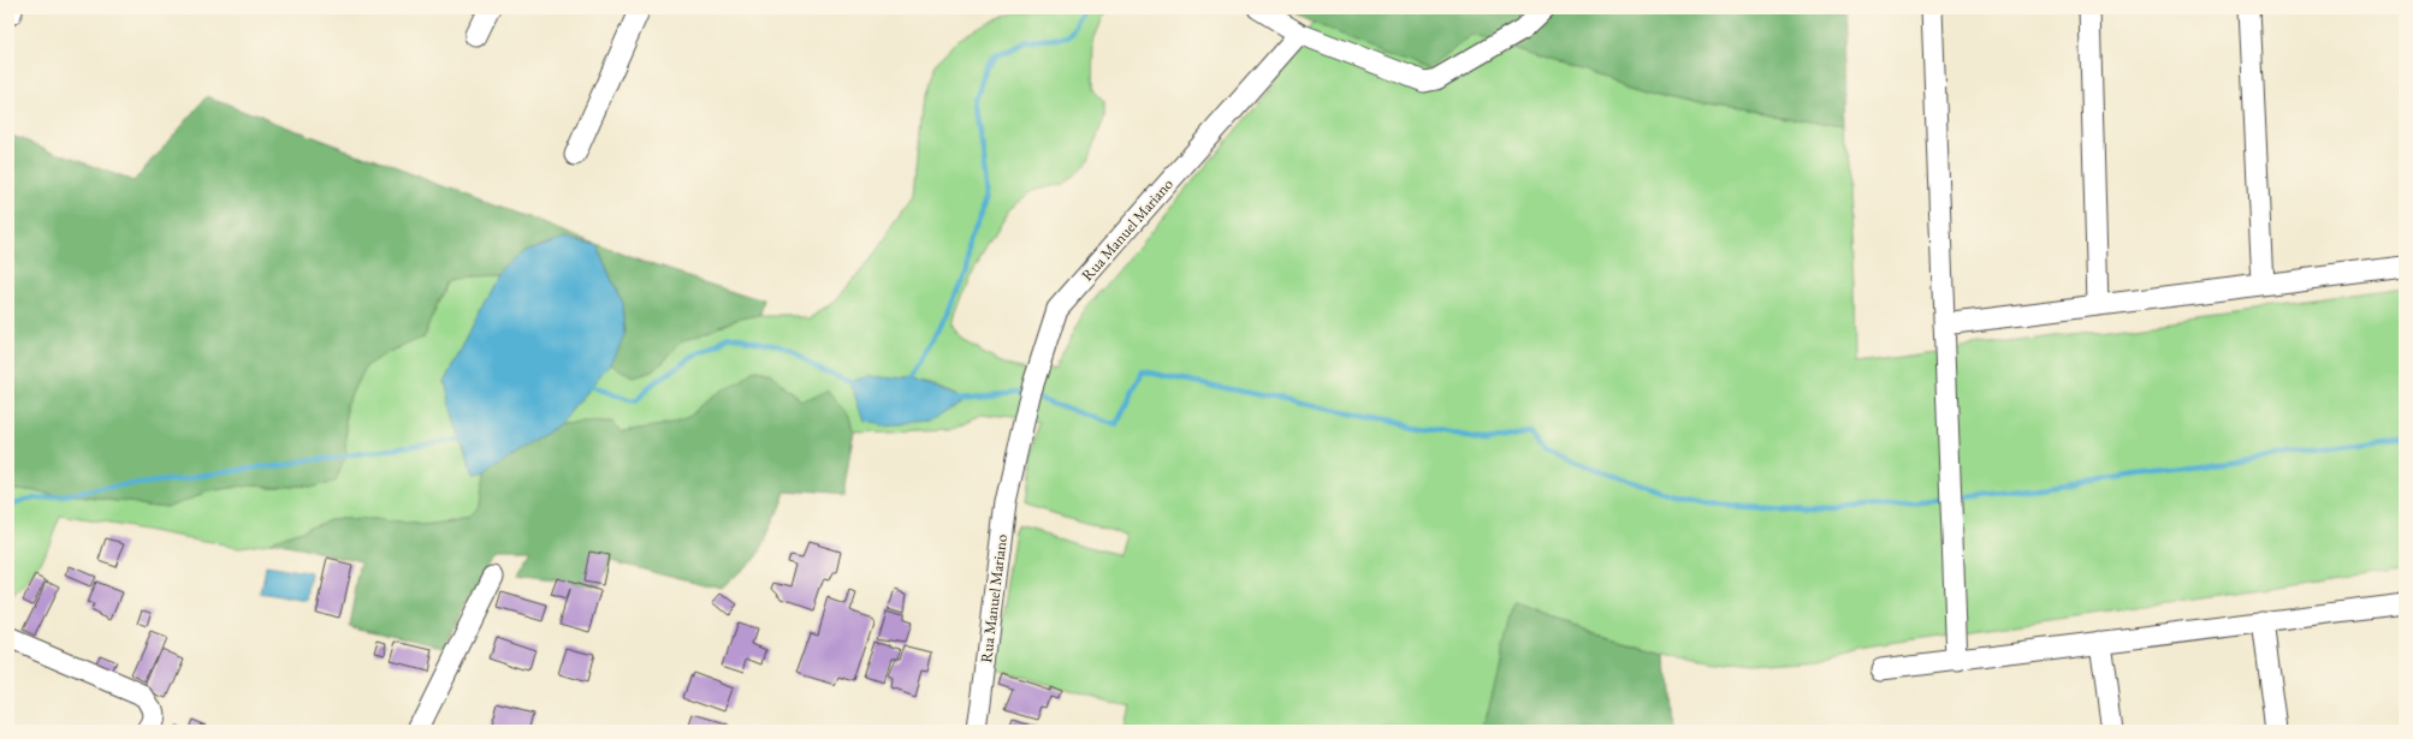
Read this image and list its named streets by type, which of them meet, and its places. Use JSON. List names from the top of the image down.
{
  "streets": {
    "street": ["Rua Manuel Mariano"]
  }
}
